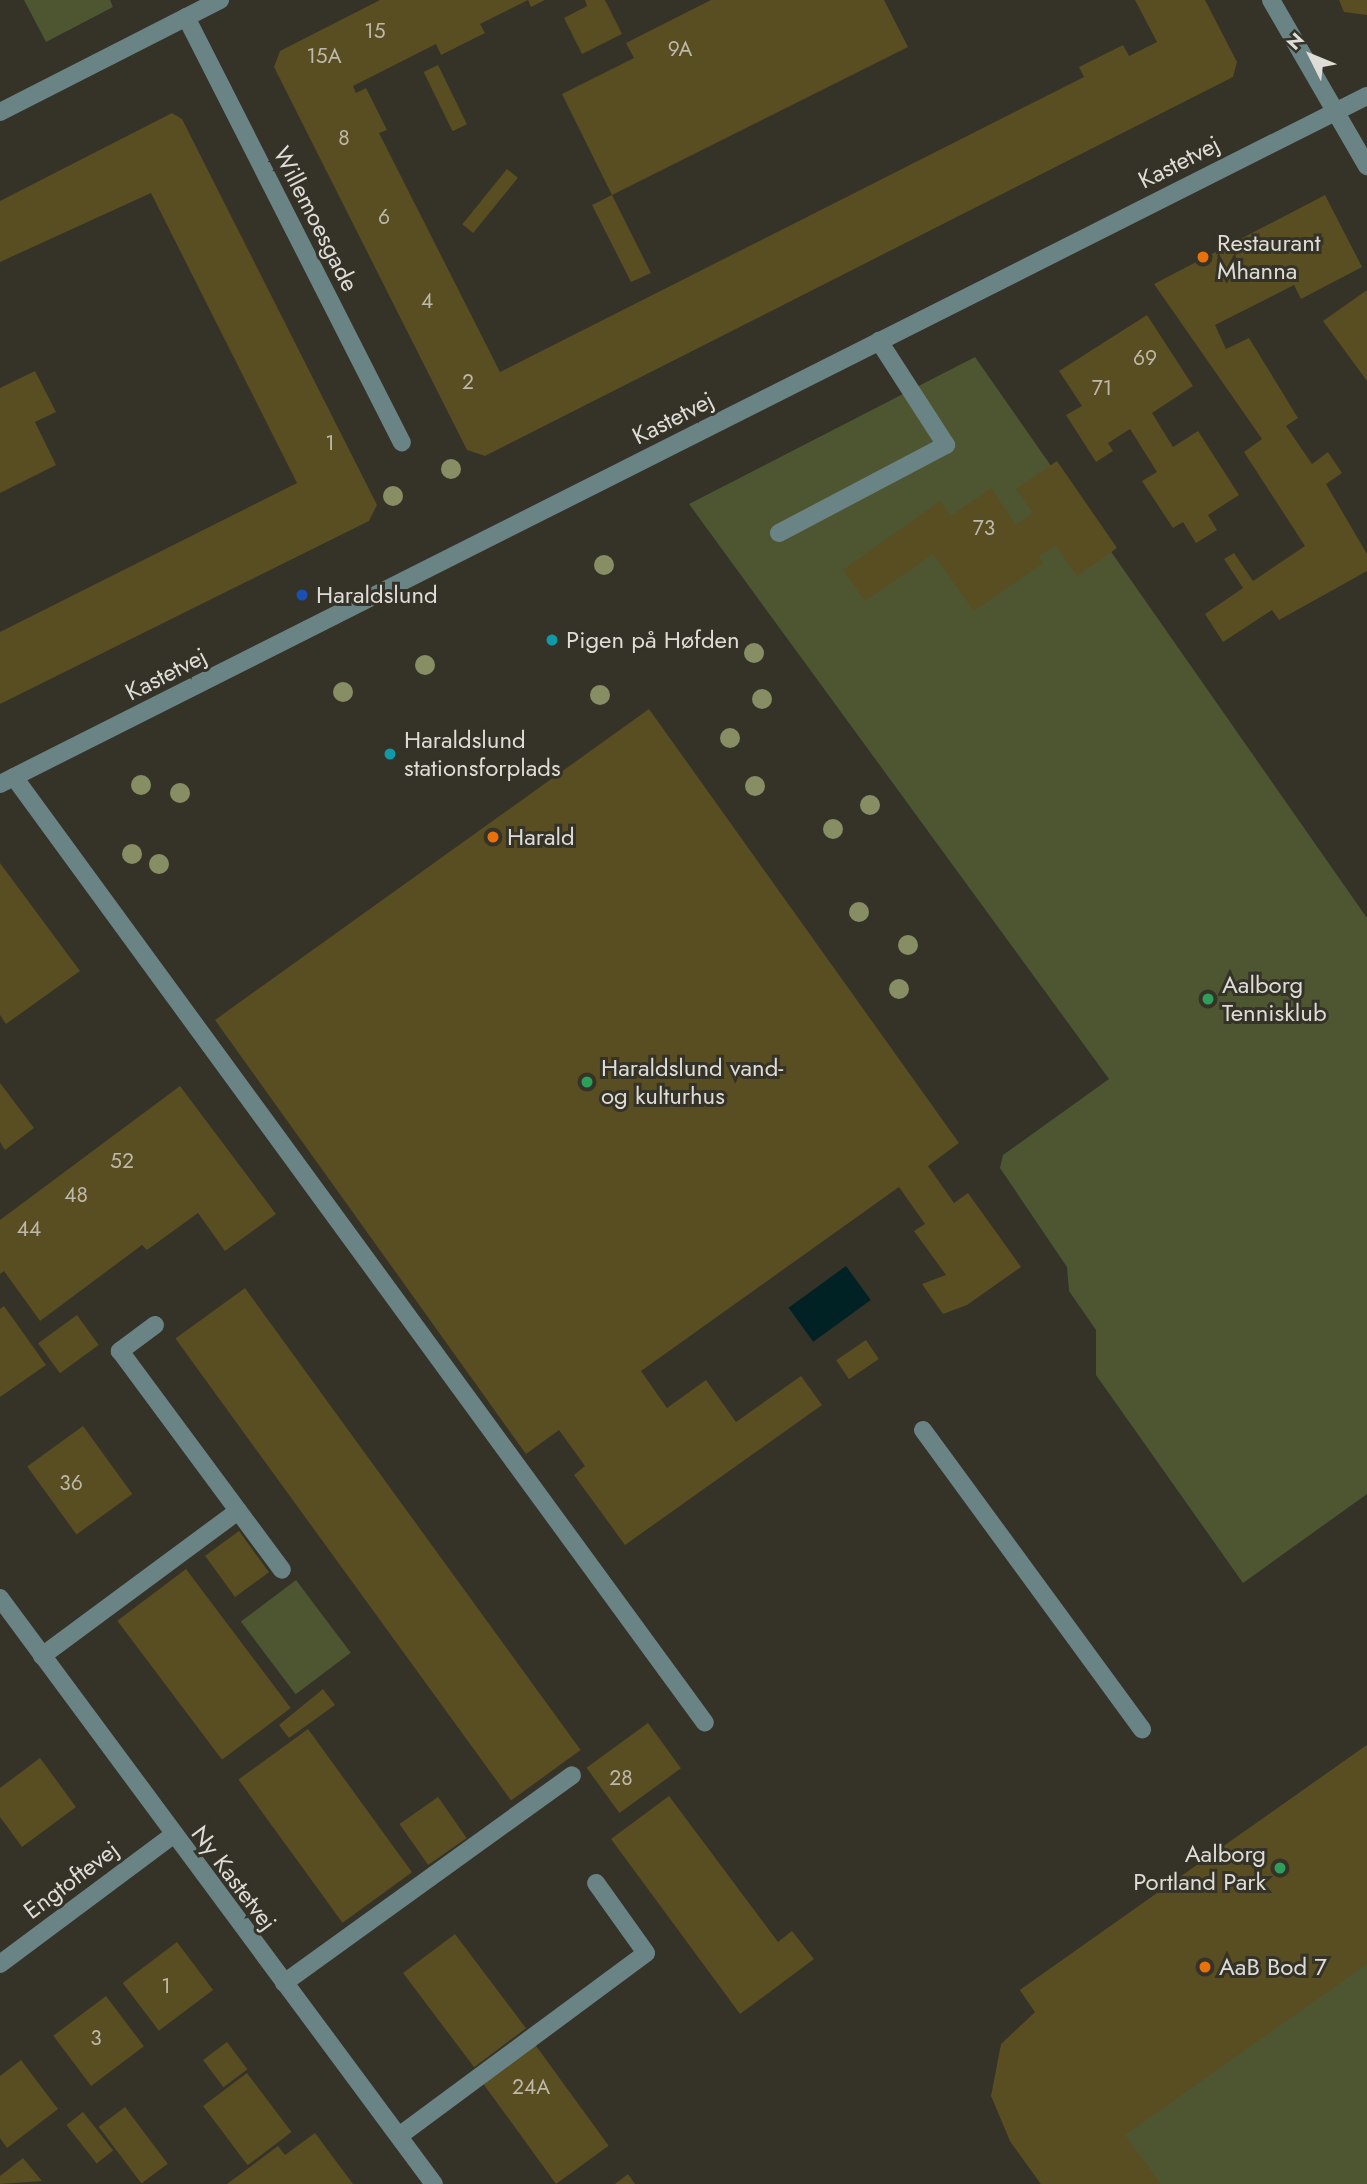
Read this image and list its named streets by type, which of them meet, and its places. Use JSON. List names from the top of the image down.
{
  "streets": {
    "street": [
      "Kastetvej",
      "Willemoesgade",
      "Ny Kastetvej",
      "Engtoftevej"
    ]
  },
  "crossings": [
    ["Ny Kastetvej", "Engtoftevej"]
  ],
  "places": [
    "Restaurant Mhanna",
    "Haraldslund",
    "Pigen på Høfden",
    "Haraldslund stationsforplads",
    "Harald",
    "Aalborg Tennisklub",
    "Haraldslund vand- og kulturhus",
    "Aalborg Portland Park",
    "AaB Bod 7"
  ],
  "house_numbers": [
    "15",
    "9A",
    "15A",
    "8",
    "6",
    "4",
    "69",
    "2",
    "71",
    "1",
    "73",
    "52",
    "48",
    "44",
    "36",
    "28",
    "1",
    "3",
    "24A"
  ],
  "north": "top left"
}
